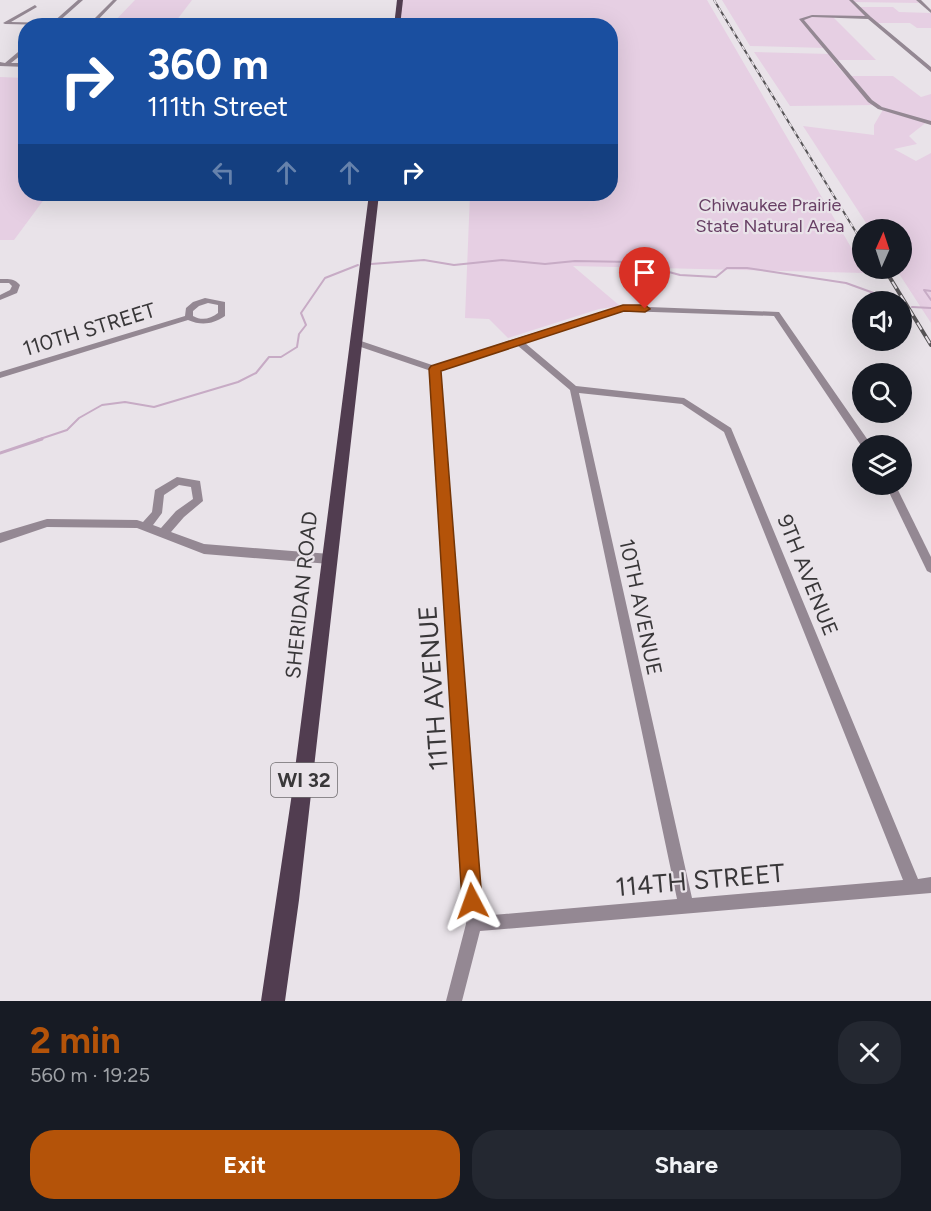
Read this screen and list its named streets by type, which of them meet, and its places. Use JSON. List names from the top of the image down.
{
  "streets": {
    "main road": ["SHERIDAN ROAD", "WI 32"],
    "street": [
      "110TH STREET",
      "9TH AVENUE",
      "10TH AVENUE",
      "11TH AVENUE",
      "114TH STREET"
    ]
  },
  "crossings": [
    ["9TH AVENUE", "10TH AVENUE"],
    ["9TH AVENUE", "114TH STREET"],
    ["10TH AVENUE", "114TH STREET"],
    ["11TH AVENUE", "114TH STREET"]
  ],
  "parks": ["Chiwaukee Prairie State Natural Area"],
  "north": "top",
  "page": {
    "turn": ["360 m", "111th Street"],
    "heading": ["2 min", "560 m · 19:25"],
    "buttons": ["Exit", "Share"]
  }
}
